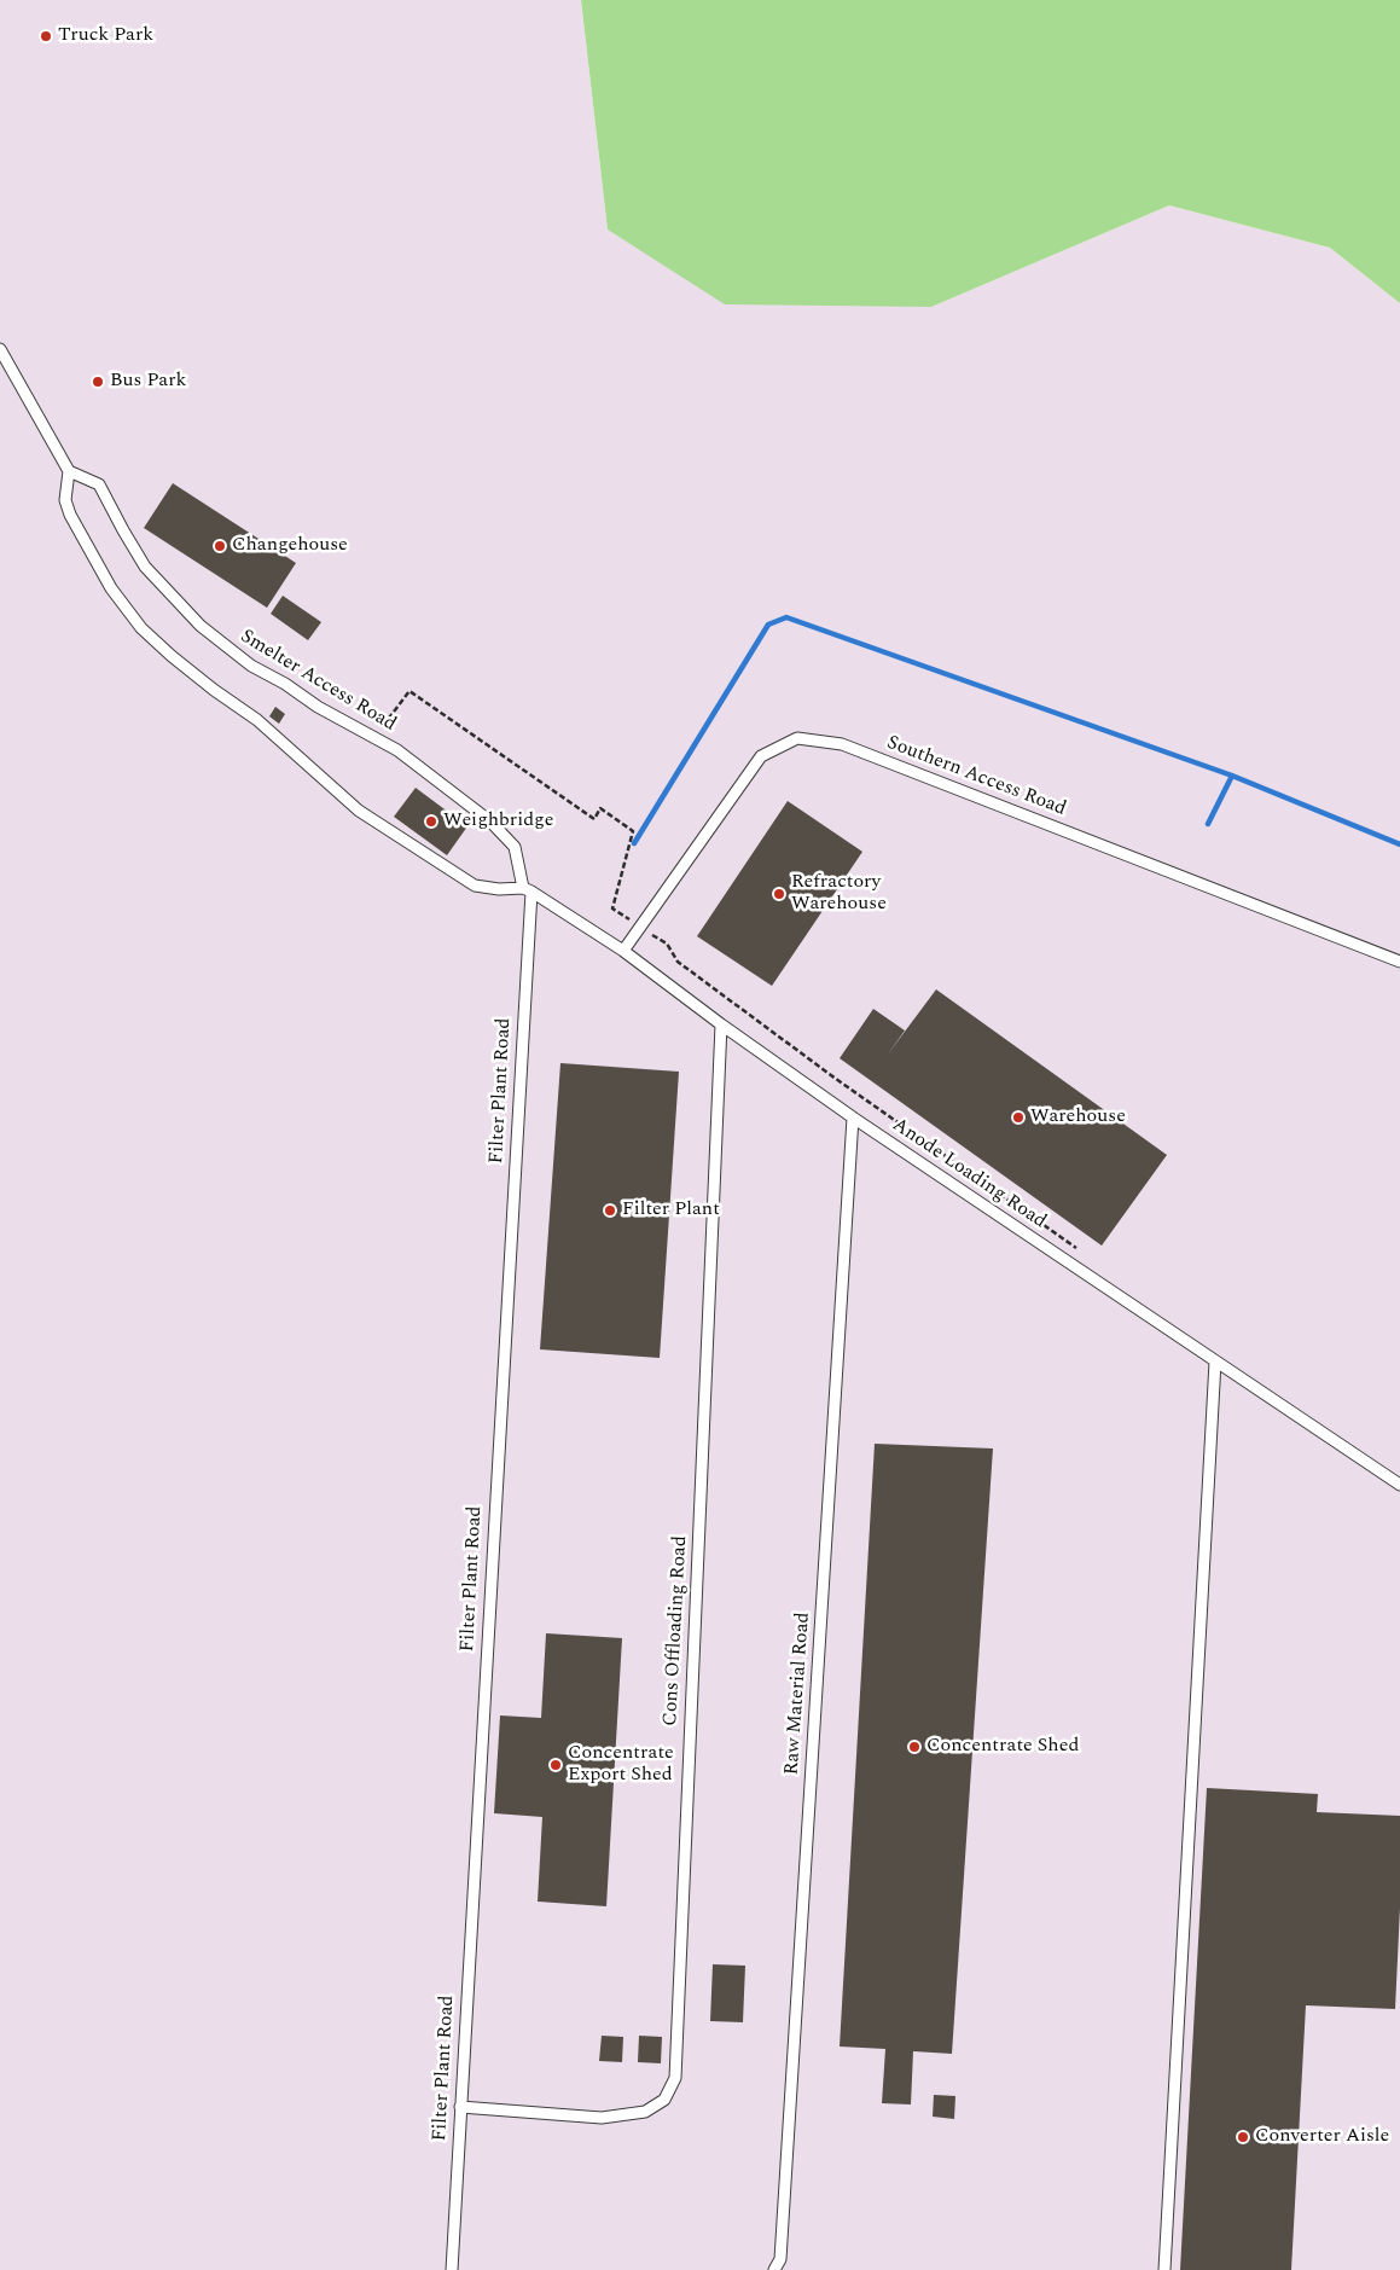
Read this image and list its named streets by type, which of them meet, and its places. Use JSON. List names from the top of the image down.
{
  "streets": {
    "lane": [
      "Smelter Access Road",
      "Southern Access Road",
      "Filter Plant Road",
      "Anode Loading Road",
      "Cons Offloading Road",
      "Raw Material Road"
    ]
  },
  "crossings": [
    ["Smelter Access Road", "Filter Plant Road"],
    ["Smelter Access Road", "Anode Loading Road"],
    ["Southern Access Road", "Anode Loading Road"],
    ["Filter Plant Road", "Anode Loading Road"],
    ["Filter Plant Road", "Cons Offloading Road"],
    ["Anode Loading Road", "Cons Offloading Road"],
    ["Anode Loading Road", "Raw Material Road"]
  ],
  "places": [
    "Truck Park",
    "Bus Park",
    "Changehouse",
    "Weighbridge",
    "Refractory Warehouse",
    "Warehouse",
    "Filter Plant",
    "Concentrate Shed",
    "Concentrate Export Shed",
    "Converter Aisle"
  ]
}
